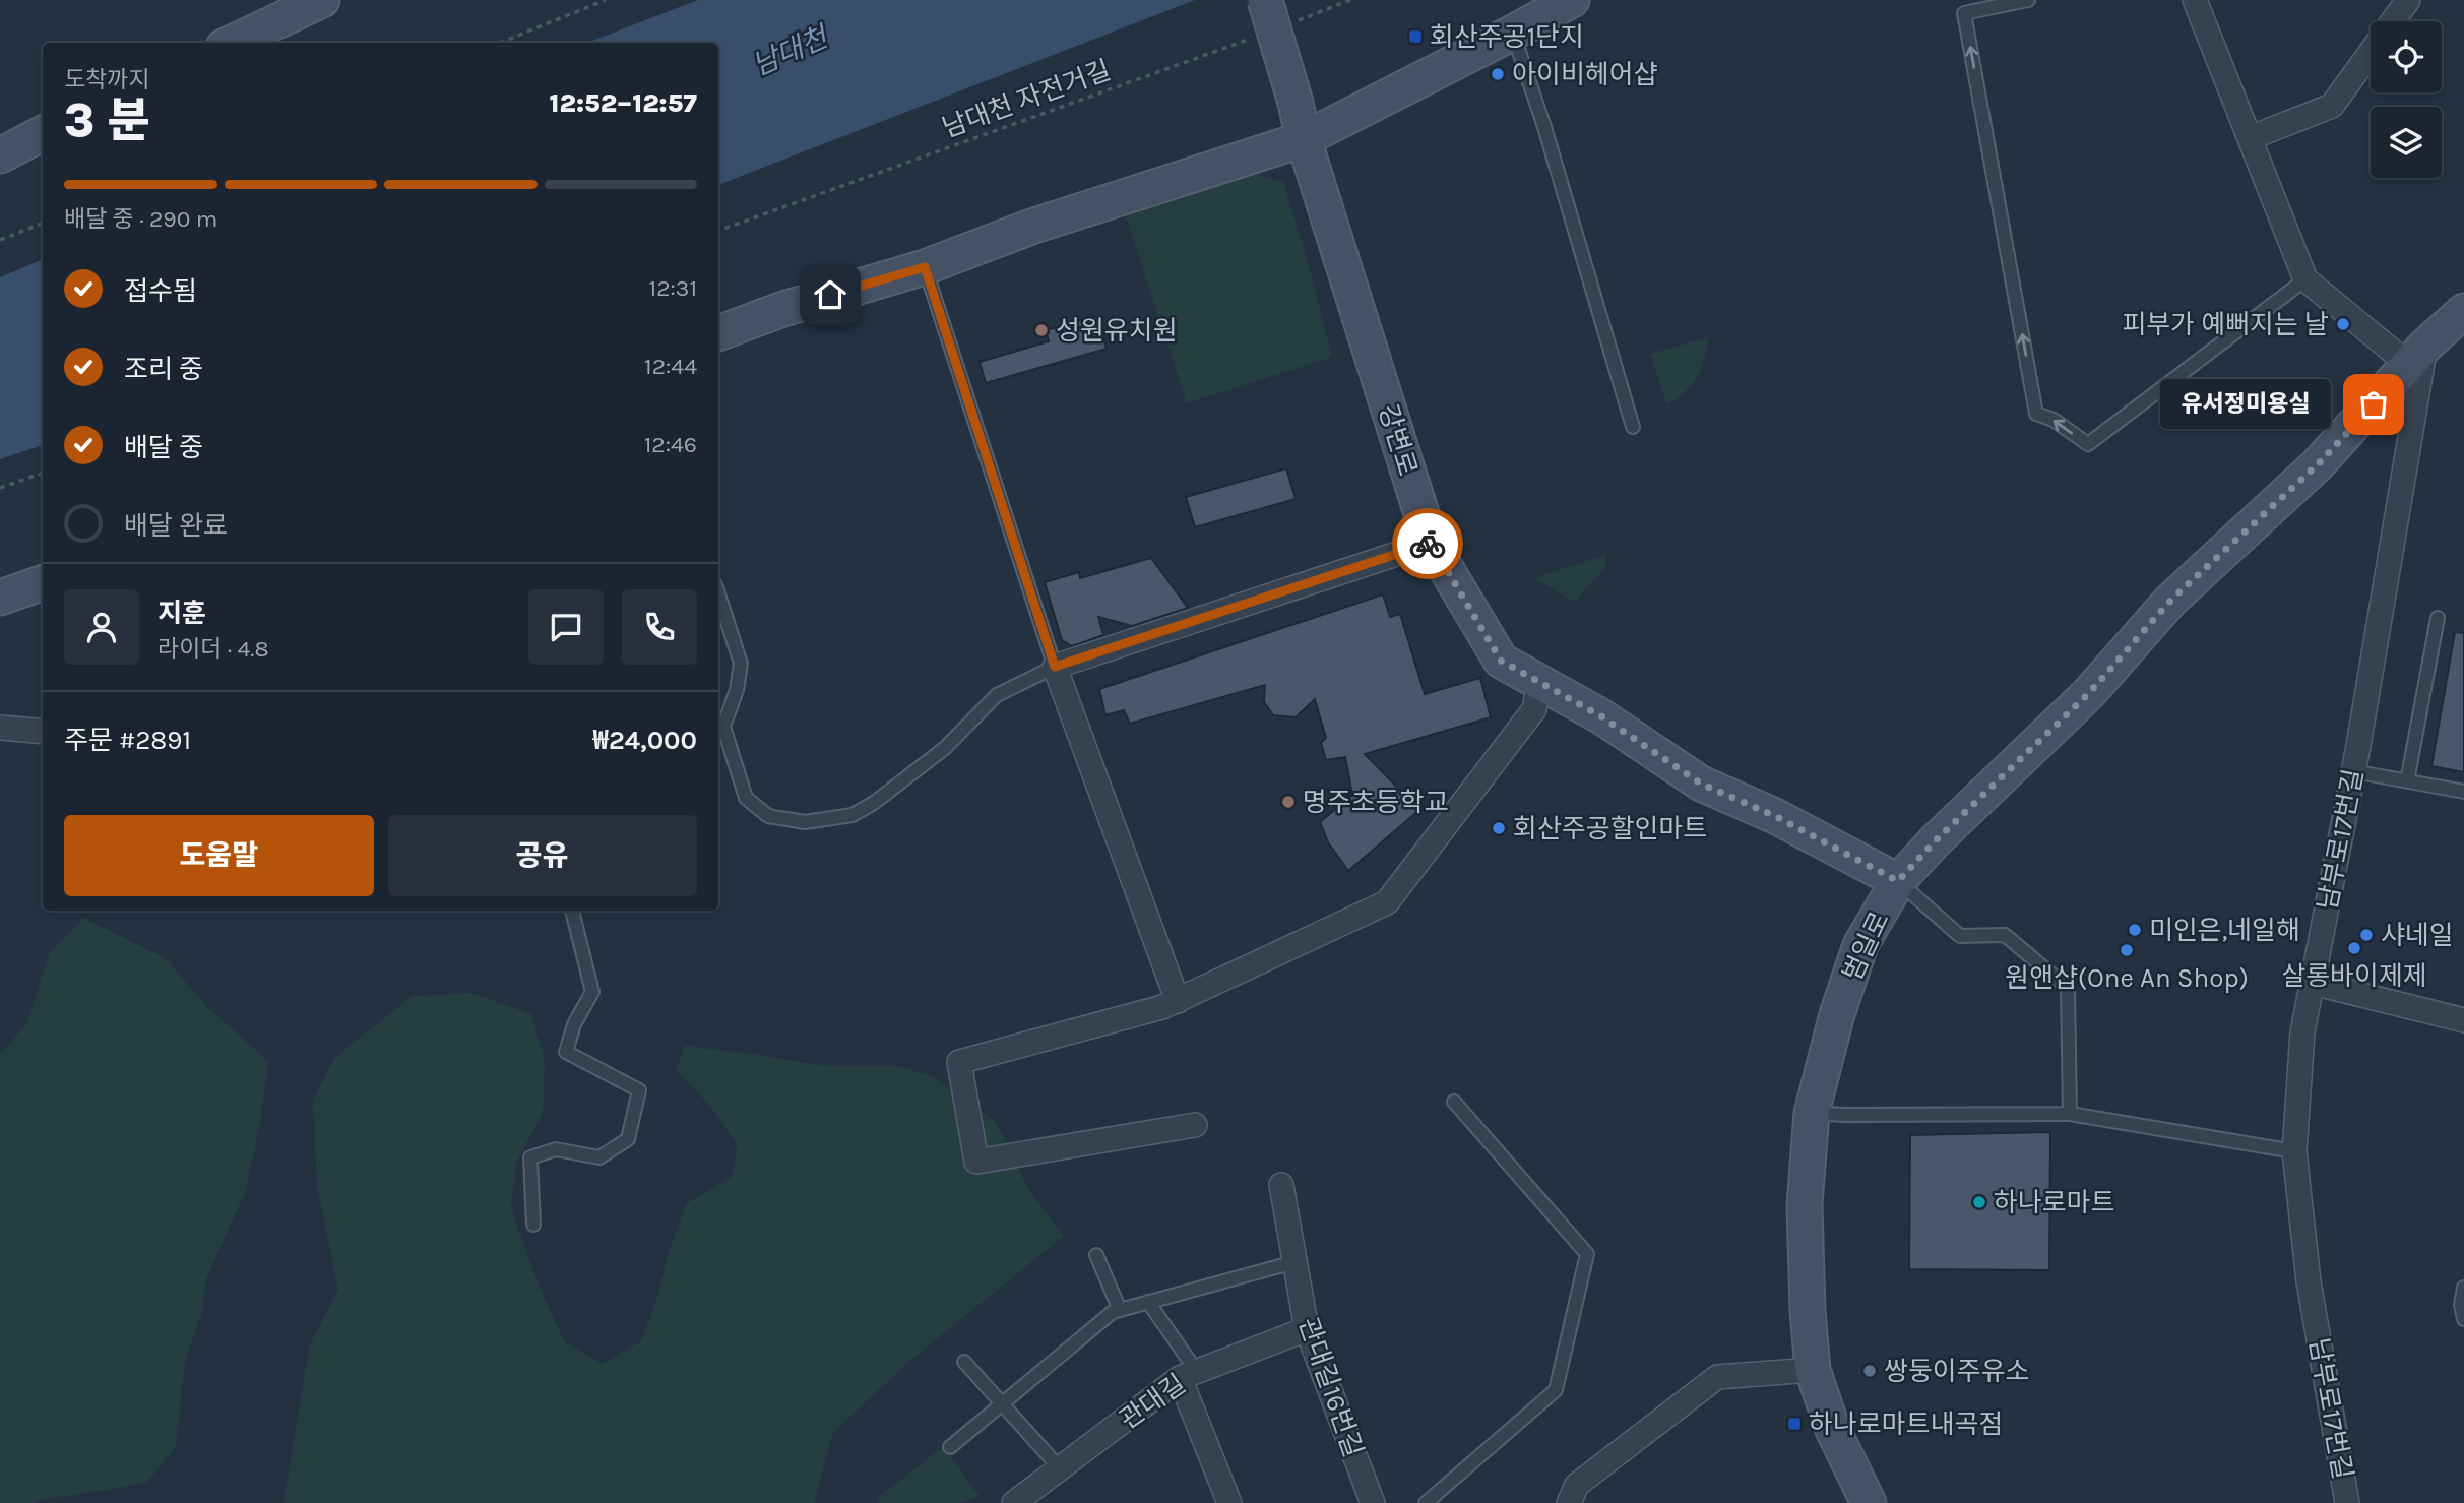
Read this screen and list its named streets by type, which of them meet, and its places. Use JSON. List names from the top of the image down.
{
  "streets": {
    "street": [
      "강변로",
      "남부로17번길",
      "범일로",
      "관대길16번길",
      "관대길"
    ],
    "path": ["남대천 자전거길"]
  },
  "crossings": [
    ["강변로", "범일로"],
    ["남부로17번길", "범일로"],
    ["관대길16번길", "관대길"]
  ],
  "water": ["남대천"],
  "places": {
    "transit": ["회산주공1단지", "하나로마트내곡점"],
    "other": [
      "아이비헤어샵",
      "피부가 예뻐지는 날",
      "성원유치원",
      "유서정미용실",
      "명주초등학교",
      "회산주공할인마트",
      "미인은,네일해",
      "샤네일",
      "살롱바이제제",
      "원앤샵(One An Shop)",
      "하나로마트",
      "쌍둥이주유소"
    ]
  },
  "page": {
    "heading": ["3 분", "도착까지", "12:52–12:57"],
    "panel": [
      "지훈",
      "라이더 · 4.8",
      "주문 #2891",
      "₩24,000"
    ],
    "bar": "배달 중 · 290 m",
    "list": [
      ["접수됨", "12:31"],
      ["조리 중", "12:44"],
      ["배달 중", "12:46"],
      "배달 완료"
    ],
    "bubble": "유서정미용실",
    "buttons": ["도움말", "공유"]
  }
}
